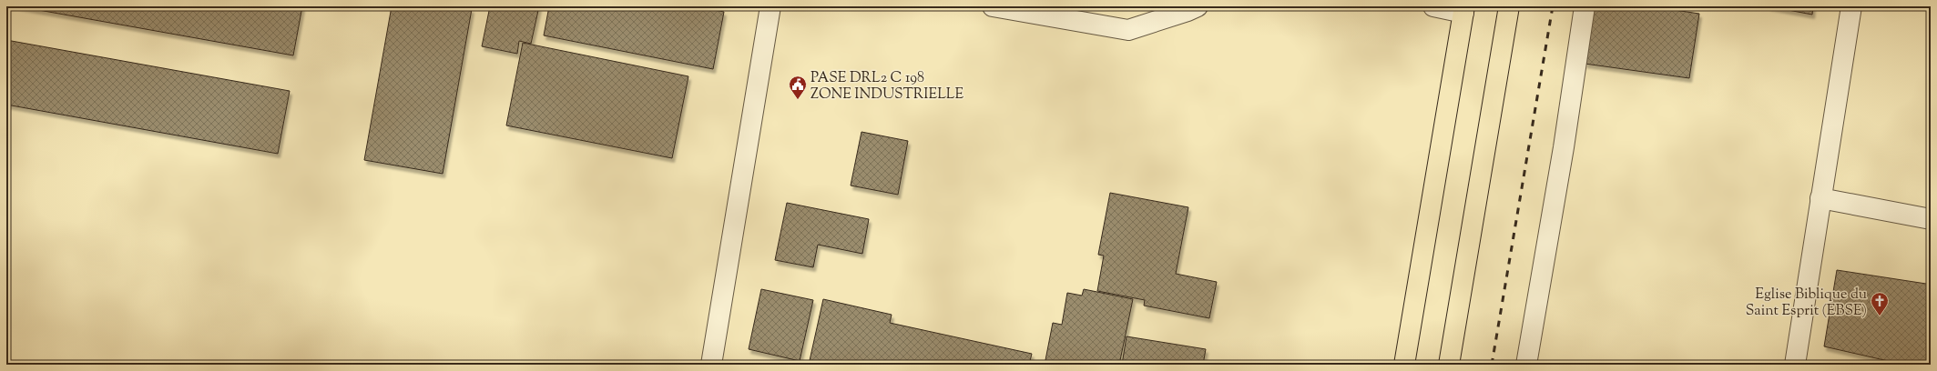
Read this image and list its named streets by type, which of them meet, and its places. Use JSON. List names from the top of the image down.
{
  "places": {
    "public building": ["PASE DRL2 C 198 ZONE INDUSTRIELLE"],
    "church": ["Eglise Biblique du Saint Esprit (EBSE)"]
  }
}
